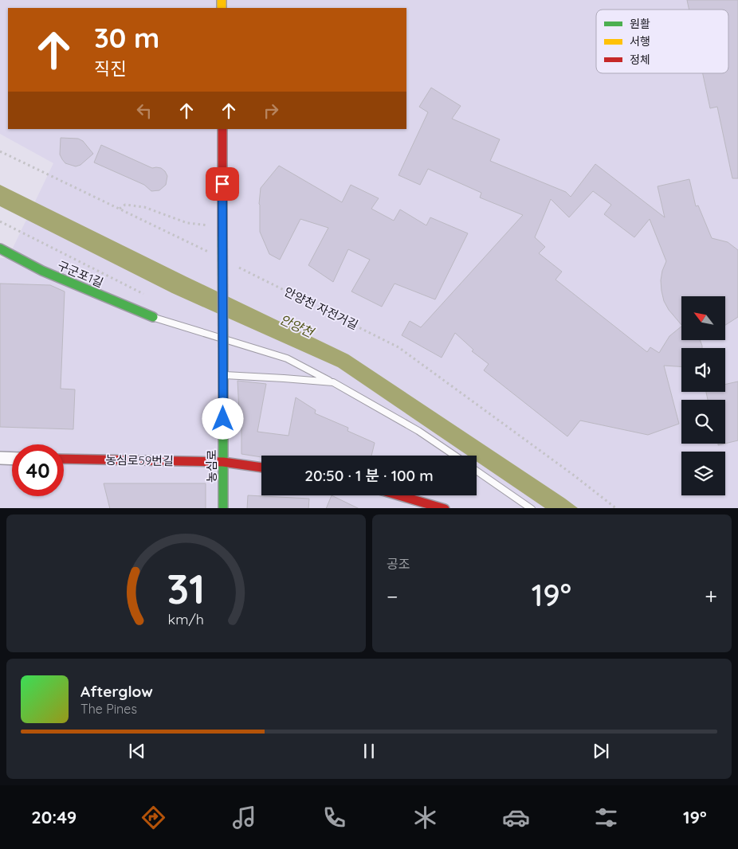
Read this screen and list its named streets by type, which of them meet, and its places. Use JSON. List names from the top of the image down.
{
  "streets": {
    "street": ["구군포1길", "농심로59번길", "농심로"],
    "path": ["안양천 자전거길"]
  },
  "crossings": [
    ["농심로59번길", "농심로"]
  ],
  "water": ["안양천"],
  "legend": ["원활", "서행", "정체"],
  "north": "top left",
  "page": {
    "turn": ["30 m", "직진"],
    "limit": "40",
    "trip": "20:50 · 1 분 · 100 m",
    "tile": "공조",
    "heat": ["−", "19°", "+"],
    "song": ["Afterglow", "The Pines"],
    "tabs": ["20:49", "19°"],
    "gauge": ["31", "km/h"]
  }
}
